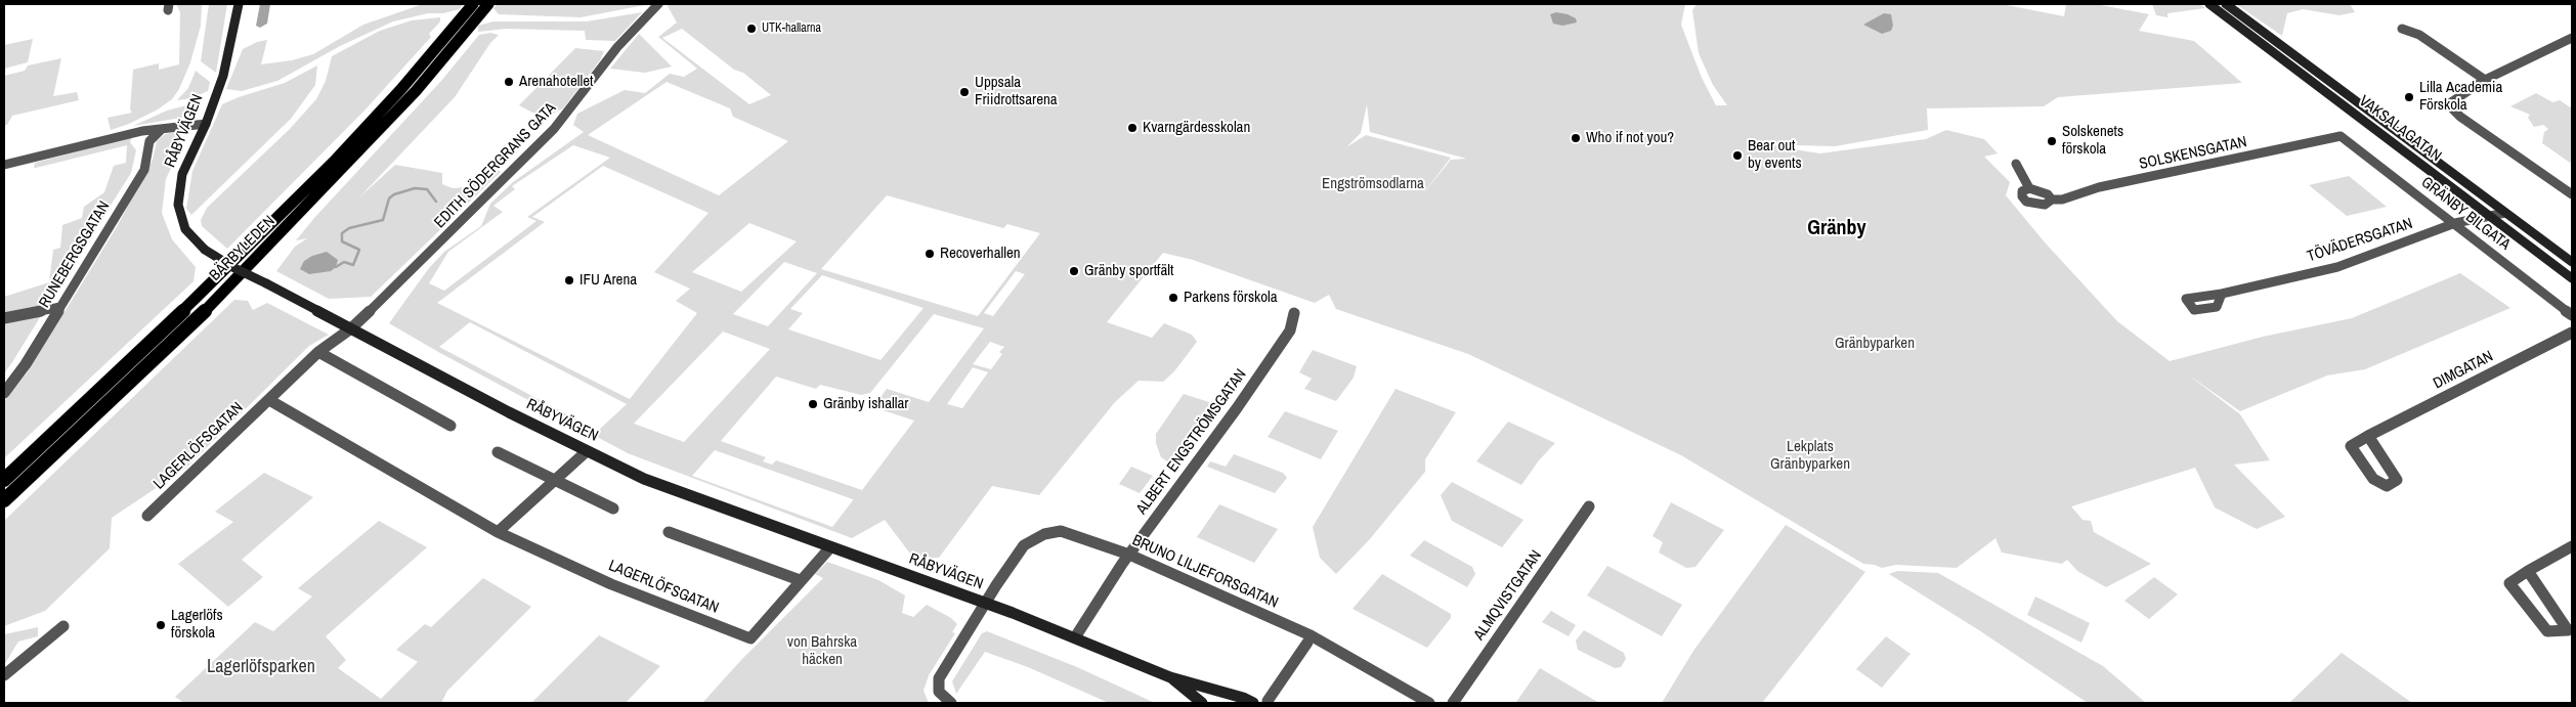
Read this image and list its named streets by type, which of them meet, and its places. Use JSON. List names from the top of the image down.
{
  "streets": {
    "main road": ["VAKSALAGATAN", "RÅBYVÄGEN", "BÄRBYLEDEN"],
    "street": [
      "SOLSKENSGATAN",
      "EDITH SÖDERGRANS GATA",
      "GRÄNBY BILGATA",
      "TÖVÄDERSGATAN",
      "RUNEBERGSGATAN",
      "DIMGATAN",
      "ALBERT ENGSTRÖMSGATAN",
      "LAGERLÖFSGATAN",
      "BRUNO LILJEFORSGATAN",
      "ALMQVISTGATAN"
    ]
  },
  "crossings": [
    ["VAKSALAGATAN", "TÖVÄDERSGATAN"],
    ["RÅBYVÄGEN", "EDITH SÖDERGRANS GATA"],
    ["RÅBYVÄGEN", "ALBERT ENGSTRÖMSGATAN"],
    ["RÅBYVÄGEN", "LAGERLÖFSGATAN"],
    ["RÅBYVÄGEN", "BRUNO LILJEFORSGATAN"],
    ["SOLSKENSGATAN", "GRÄNBY BILGATA"],
    ["EDITH SÖDERGRANS GATA", "LAGERLÖFSGATAN"],
    ["GRÄNBY BILGATA", "TÖVÄDERSGATAN"],
    ["ALBERT ENGSTRÖMSGATAN", "BRUNO LILJEFORSGATAN"]
  ],
  "districts": ["Gränby"],
  "parks": [
    "Engströmsodlarna",
    "Gränbyparken",
    "Lekplats Gränbyparken",
    "von Bahrska häcken",
    "Lagerlöfsparken"
  ],
  "places": [
    "UTK-hallarna",
    "Arenahotellet",
    "Uppsala Friidrottsarena",
    "Lilla Academia Förskola",
    "Kvarngärdesskolan",
    "Who if not you?",
    "Solskenets förskola",
    "Bear out by events",
    "Recoverhallen",
    "Gränby sportfält",
    "IFU Arena",
    "Parkens förskola",
    "Gränby ishallar",
    "Lagerlöfs förskola"
  ]
}
